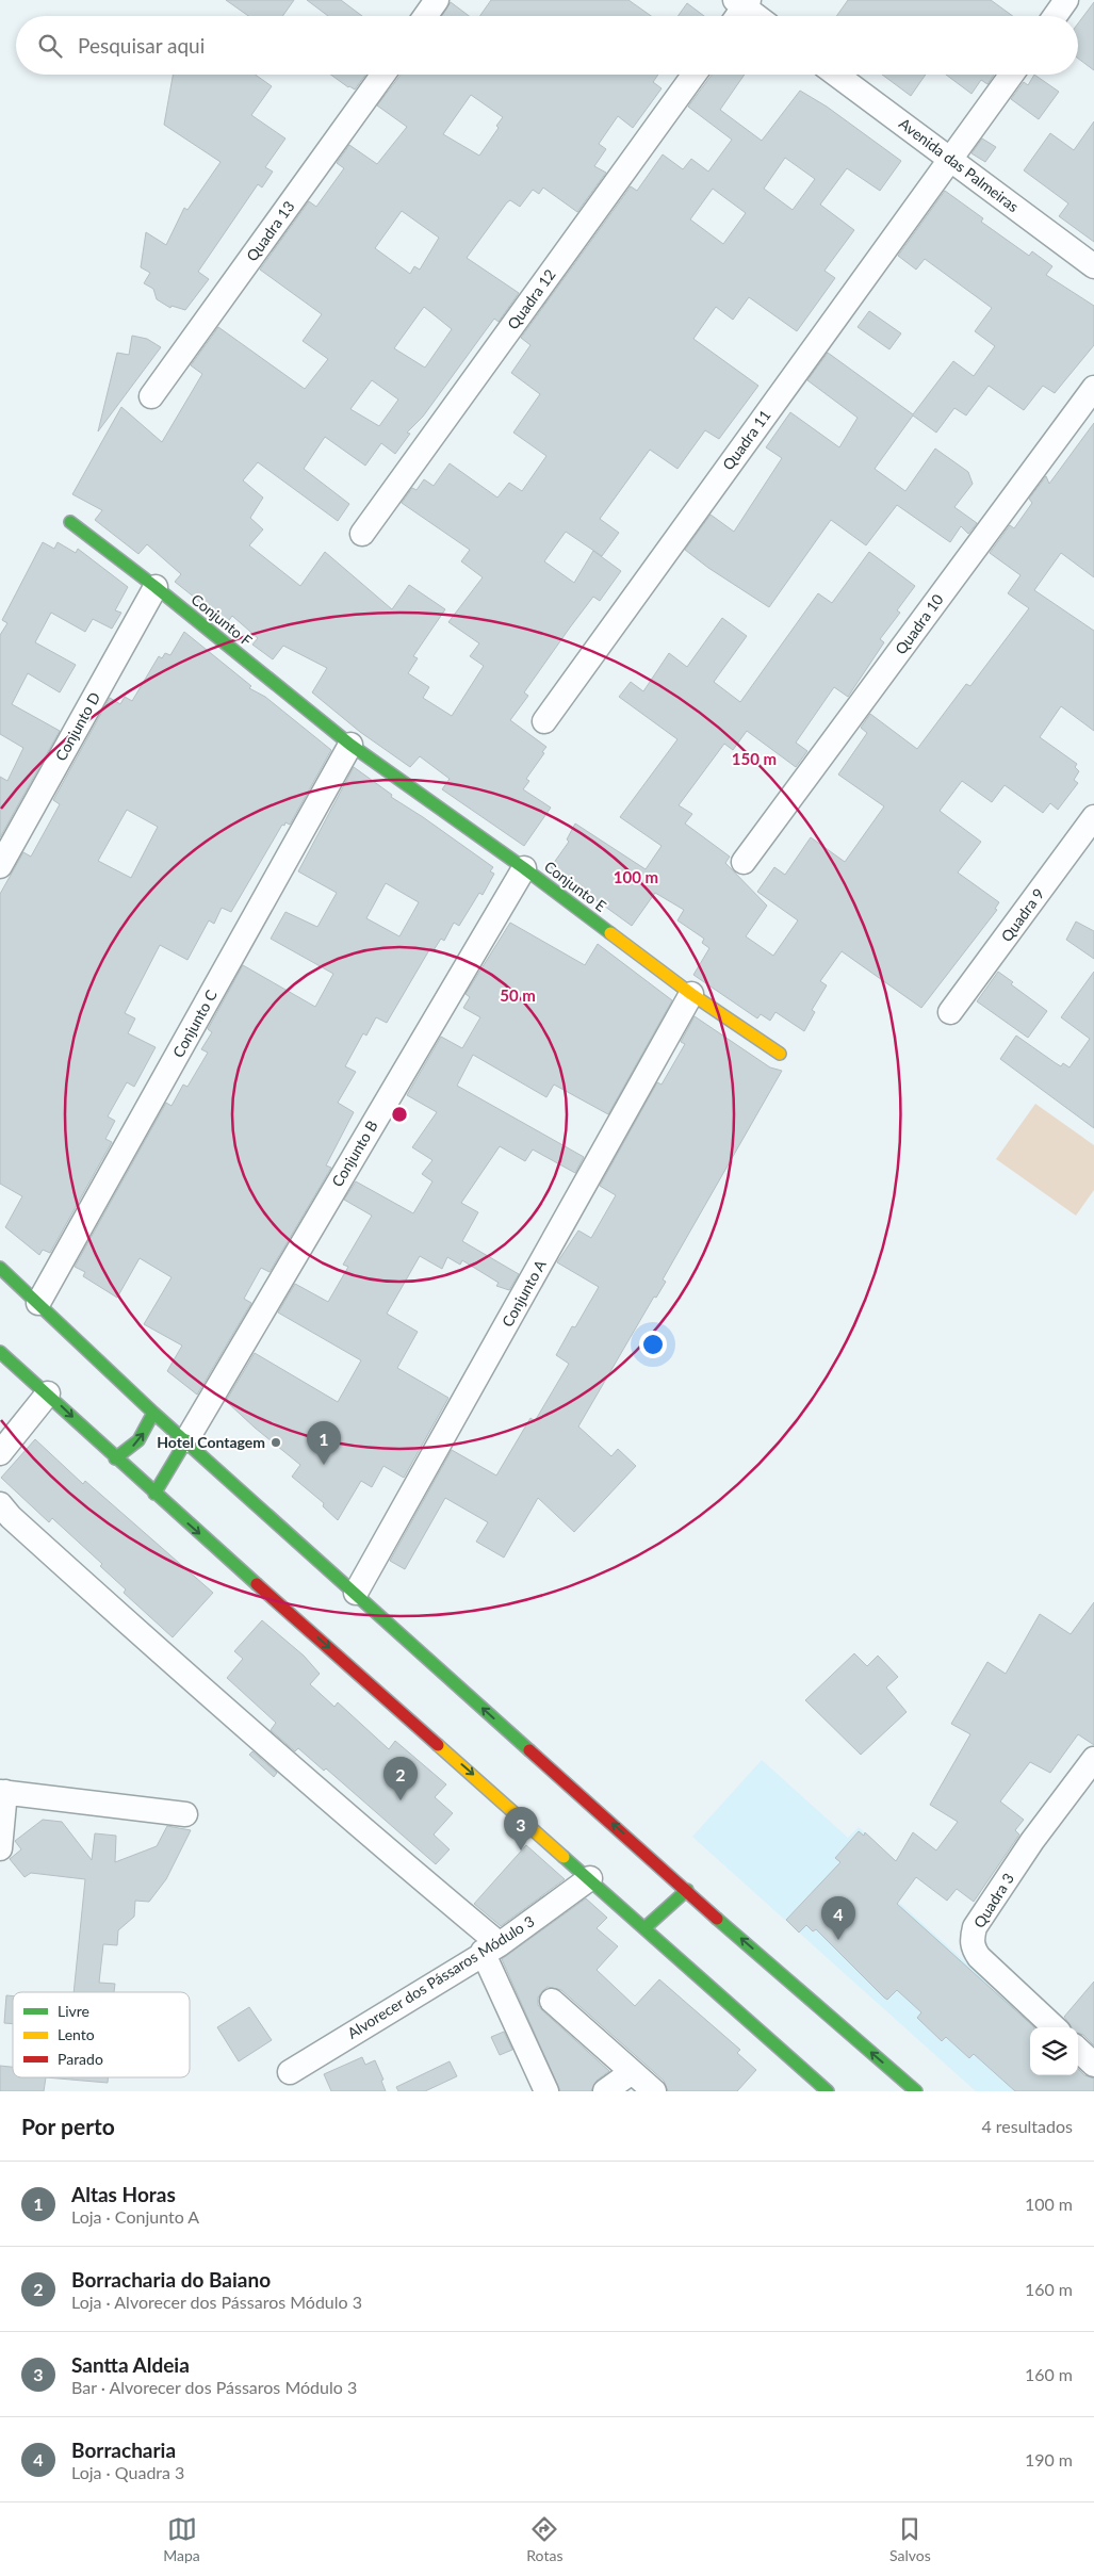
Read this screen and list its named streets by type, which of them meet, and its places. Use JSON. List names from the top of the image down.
{
  "streets": {
    "main road": ["Conjunto F", "Conjunto E"],
    "street": [
      "Avenida das Palmeiras",
      "Quadra 13",
      "Quadra 12",
      "Quadra 11",
      "Quadra 10",
      "Conjunto D",
      "Quadra 9",
      "Conjunto C",
      "Conjunto B",
      "Conjunto A",
      "Quadra 3",
      "Alvorecer dos Pássaros Módulo 3"
    ]
  },
  "crossings": [
    ["Avenida das Palmeiras", "Quadra 11"],
    ["Conjunto F", "Conjunto D"],
    ["Conjunto F", "Conjunto E"],
    ["Conjunto F", "Conjunto C"],
    ["Conjunto E", "Conjunto C"],
    ["Conjunto E", "Conjunto B"],
    ["Conjunto E", "Conjunto A"]
  ],
  "places": ["Hotel Contagem"],
  "legend": ["Livre", "Lento", "Parado"],
  "page": {
    "search": "Pesquisar aqui",
    "pins": [
      "1",
      "2",
      "3",
      "4"
    ],
    "heading": ["Por perto", "4 resultados"],
    "list": [
      {
        "mark": "1",
        "name": "Altas Horas",
        "note": "Loja · Conjunto A",
        "value": "100 m"
      },
      {
        "mark": "2",
        "name": "Borracharia do Baiano",
        "note": "Loja · Alvorecer dos Pássaros Módulo 3",
        "value": "160 m"
      },
      {
        "mark": "3",
        "name": "Santta Aldeia",
        "note": "Bar · Alvorecer dos Pássaros Módulo 3",
        "value": "160 m"
      },
      {
        "mark": "4",
        "name": "Borracharia",
        "note": "Loja · Quadra 3",
        "value": "190 m"
      }
    ],
    "nav": ["Mapa", "Rotas", "Salvos"]
  },
  "rings": ["150 m", "100 m", "50 m"]
}
